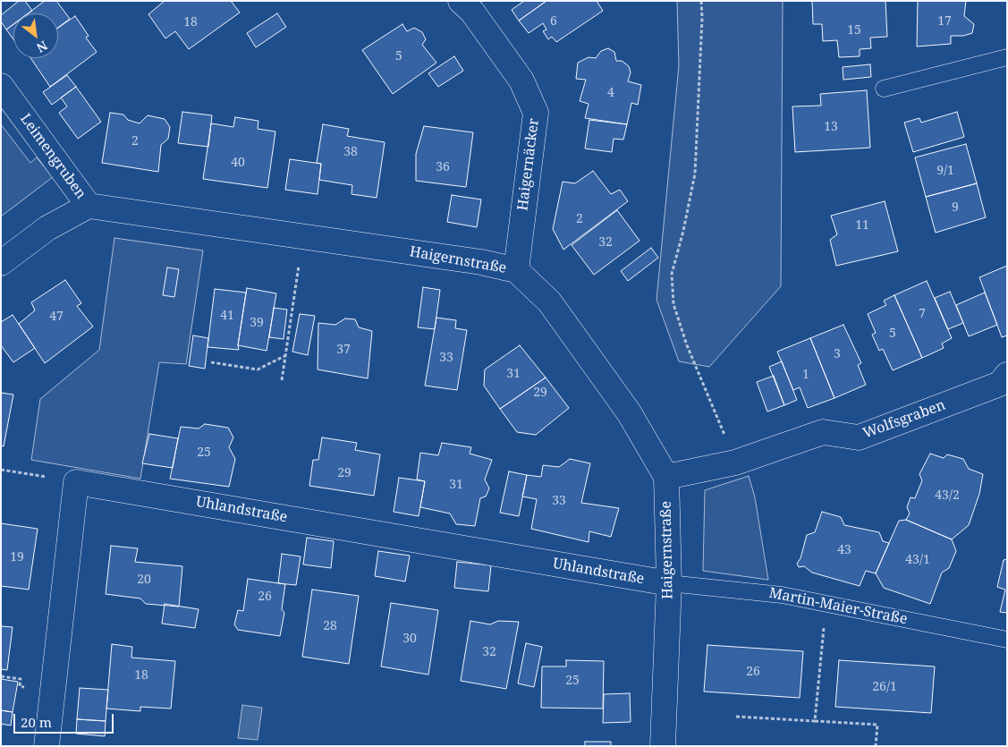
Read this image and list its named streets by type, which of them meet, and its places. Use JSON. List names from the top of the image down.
{
  "streets": {
    "street": [
      "Leimengruben",
      "Haigernäcker",
      "Haigernstraße",
      "Wolfsgraben",
      "Uhlandstraße"
    ],
    "lane": ["Martin-Maier-Straße"]
  },
  "crossings": [
    ["Leimengruben", "Haigernstraße"],
    ["Haigernäcker", "Haigernstraße"],
    ["Haigernstraße", "Wolfsgraben"],
    ["Haigernstraße", "Uhlandstraße"],
    ["Haigernstraße", "Martin-Maier-Straße"],
    ["Uhlandstraße", "Martin-Maier-Straße"]
  ],
  "house_numbers": [
    "6",
    "17",
    "18",
    "15",
    "5",
    "4",
    "13",
    "2",
    "38",
    "40",
    "36",
    "9/1",
    "9",
    "2",
    "11",
    "32",
    "7",
    "41",
    "47",
    "39",
    "5",
    "37",
    "3",
    "33",
    "31",
    "1",
    "29",
    "25",
    "29",
    "31",
    "43/2",
    "33",
    "43",
    "19",
    "43/1",
    "20",
    "26",
    "28",
    "30",
    "32",
    "26",
    "18",
    "25",
    "26/1"
  ],
  "scale_bar": "20 m",
  "north": "bottom right"
}
